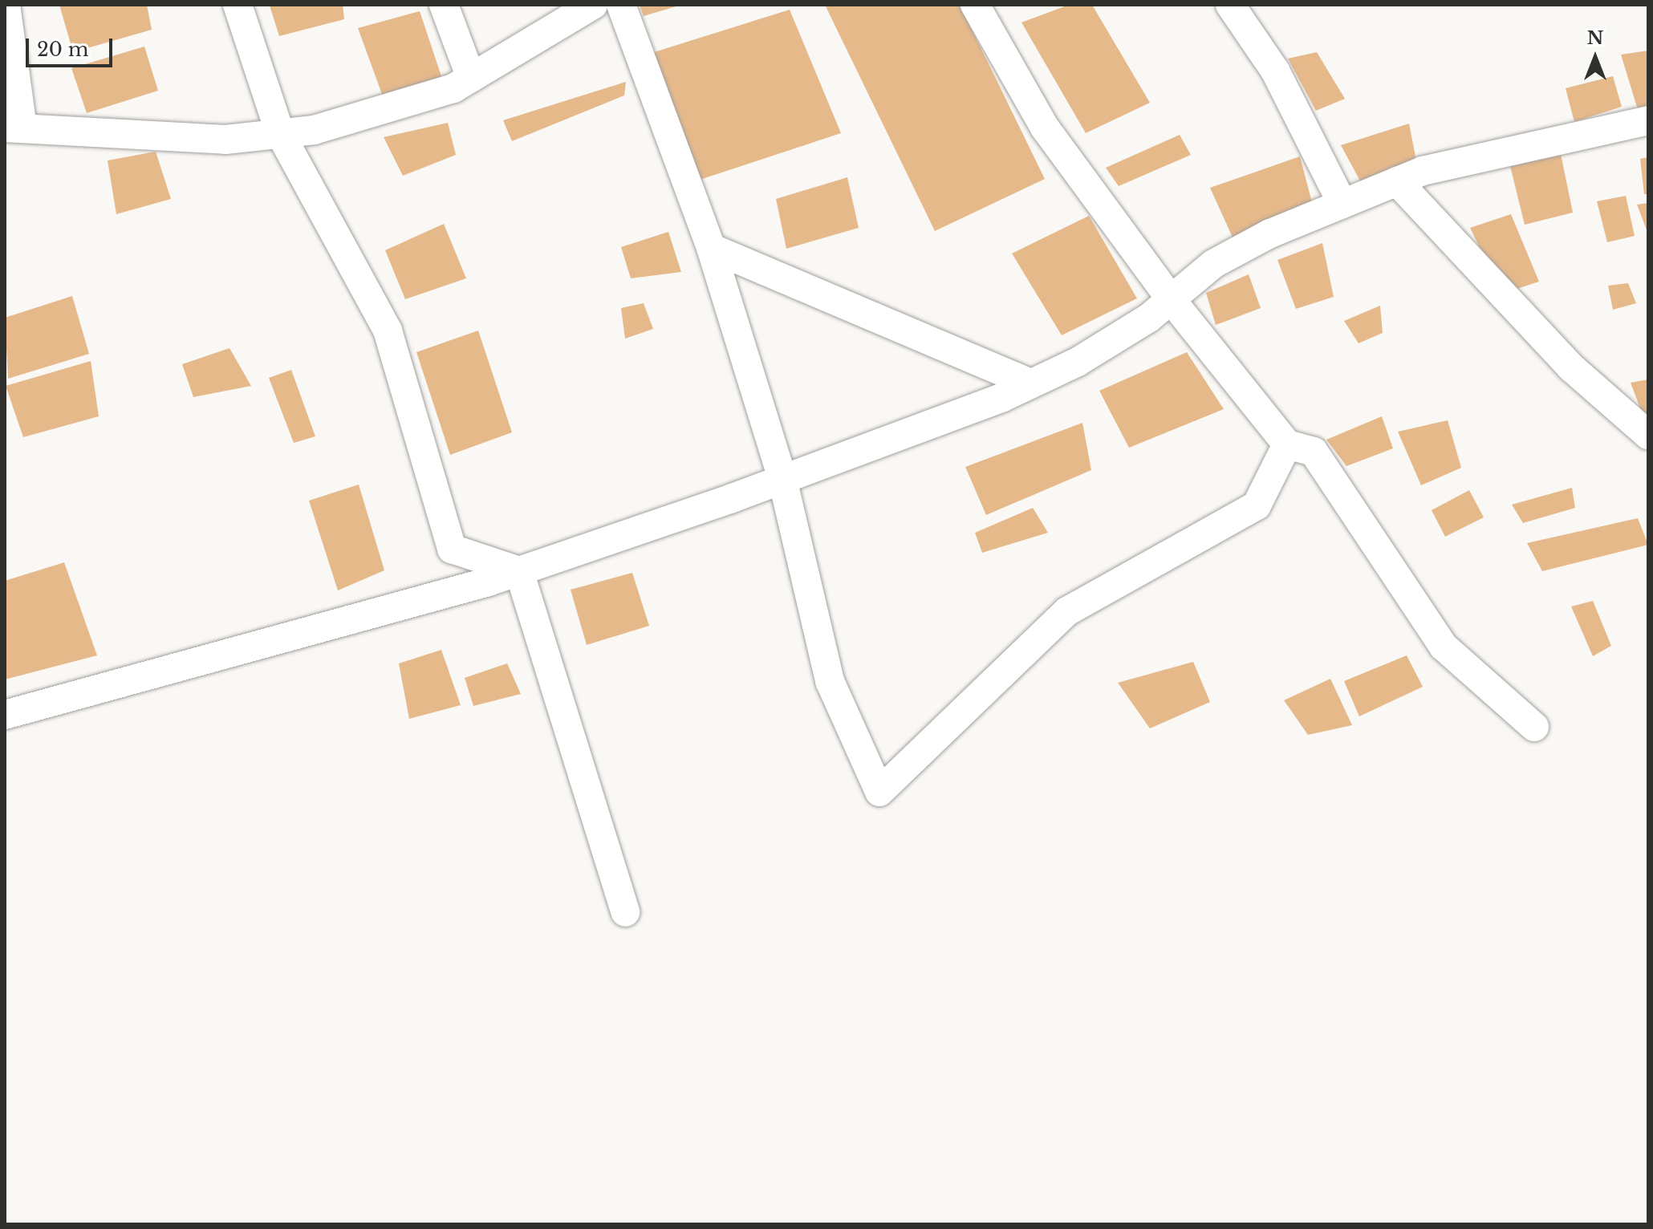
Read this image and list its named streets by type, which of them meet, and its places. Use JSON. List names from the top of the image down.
{
  "scale_bar": "20 m",
  "north": "top"
}
